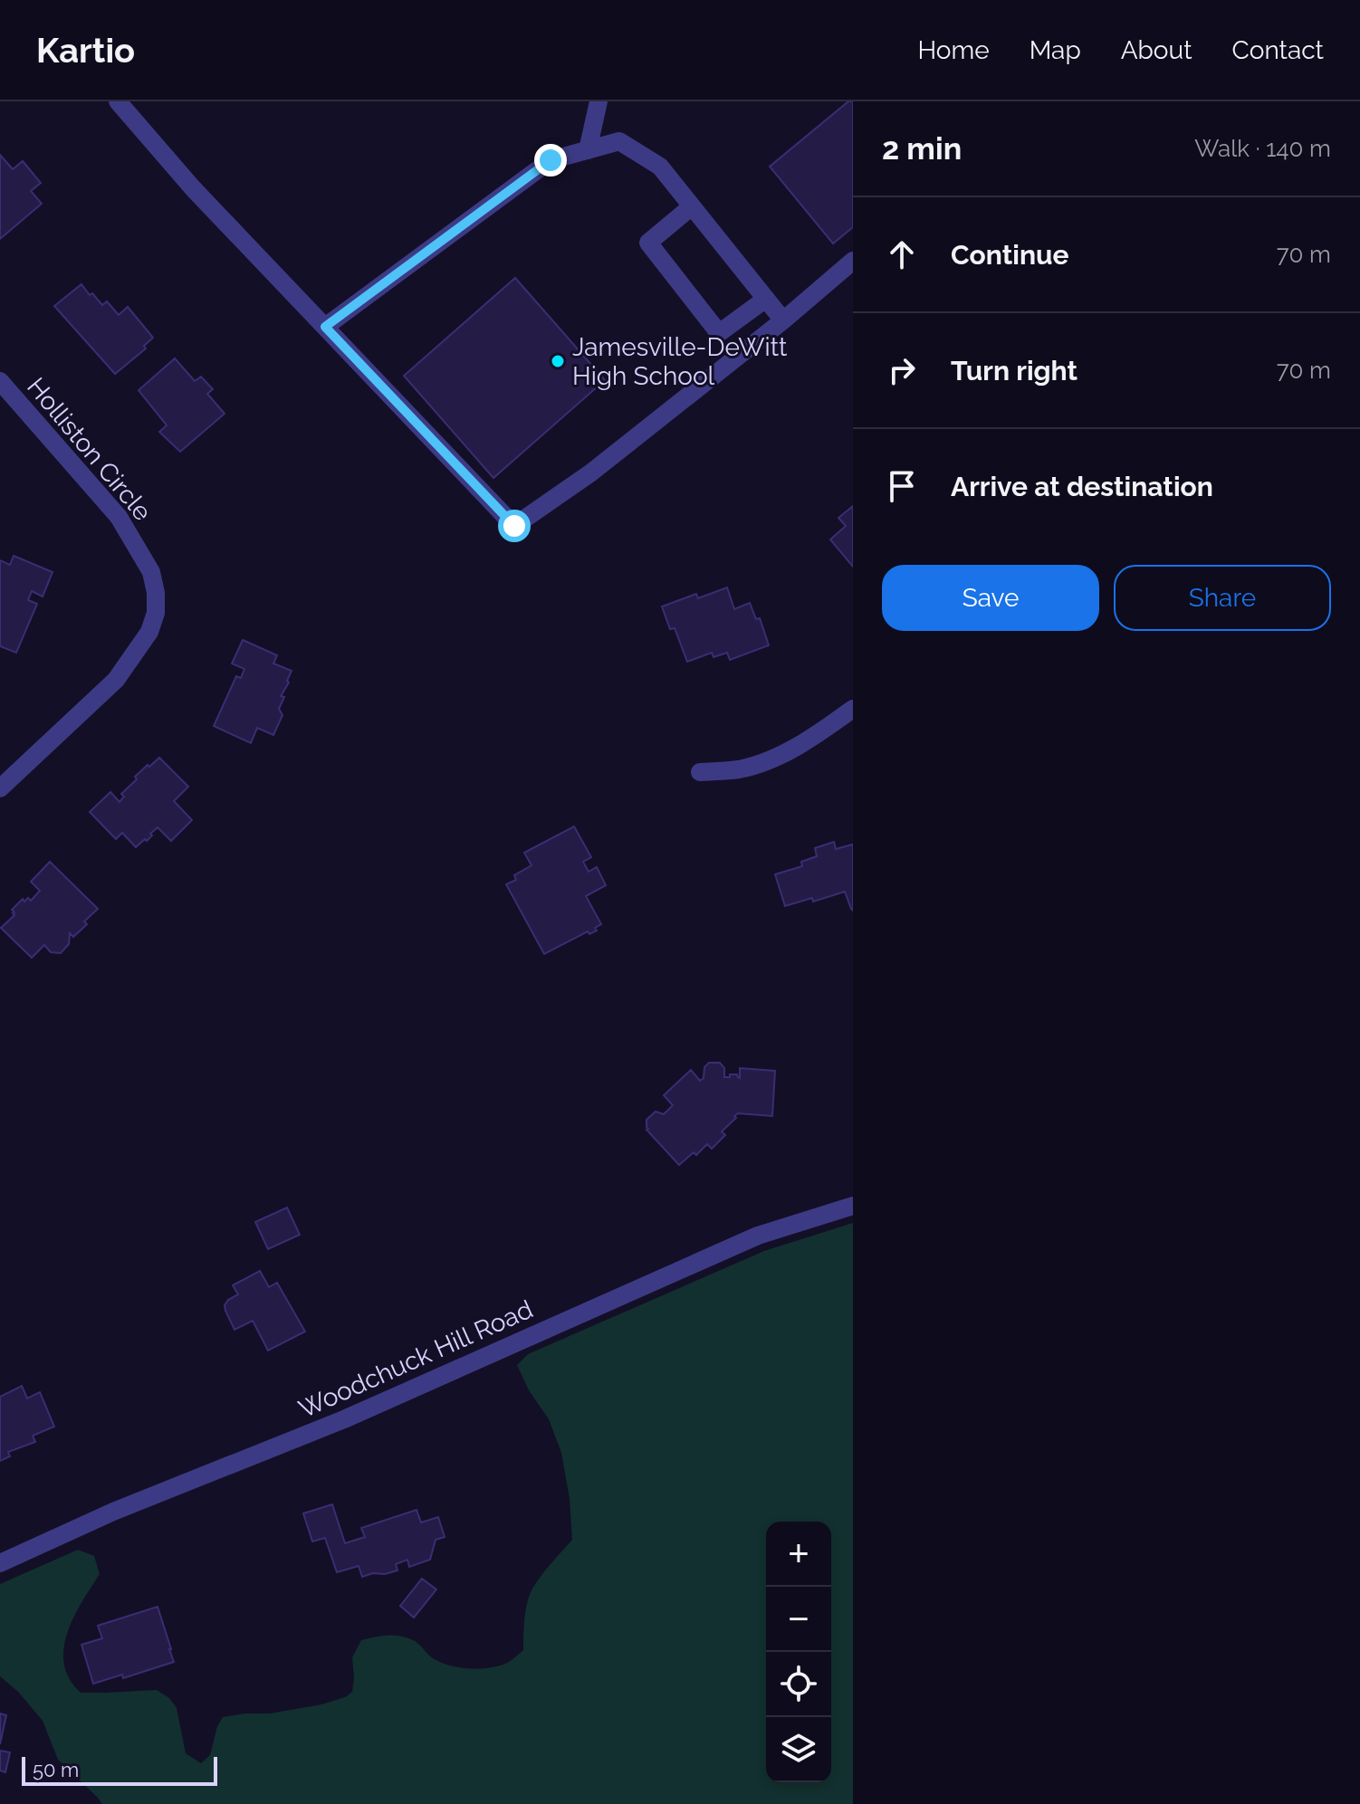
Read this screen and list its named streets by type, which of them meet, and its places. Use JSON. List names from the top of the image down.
{
  "streets": {
    "street": ["Holliston Circle", "Woodchuck Hill Road"]
  },
  "places": ["Jamesville-DeWitt High School"],
  "scale_bar": "50 m",
  "page": {
    "header": "Kartio",
    "nav": [
      "Home",
      "Map",
      "About",
      "Contact"
    ],
    "heading": ["2 min", "Walk · 140 m"],
    "list": [
      ["Continue", "70 m"],
      ["Turn right", "70 m"],
      "Arrive at destination"
    ],
    "buttons": ["Save", "Share"],
    "map_buttons": ["+", "−"],
    "scale": "50 m"
  }
}
